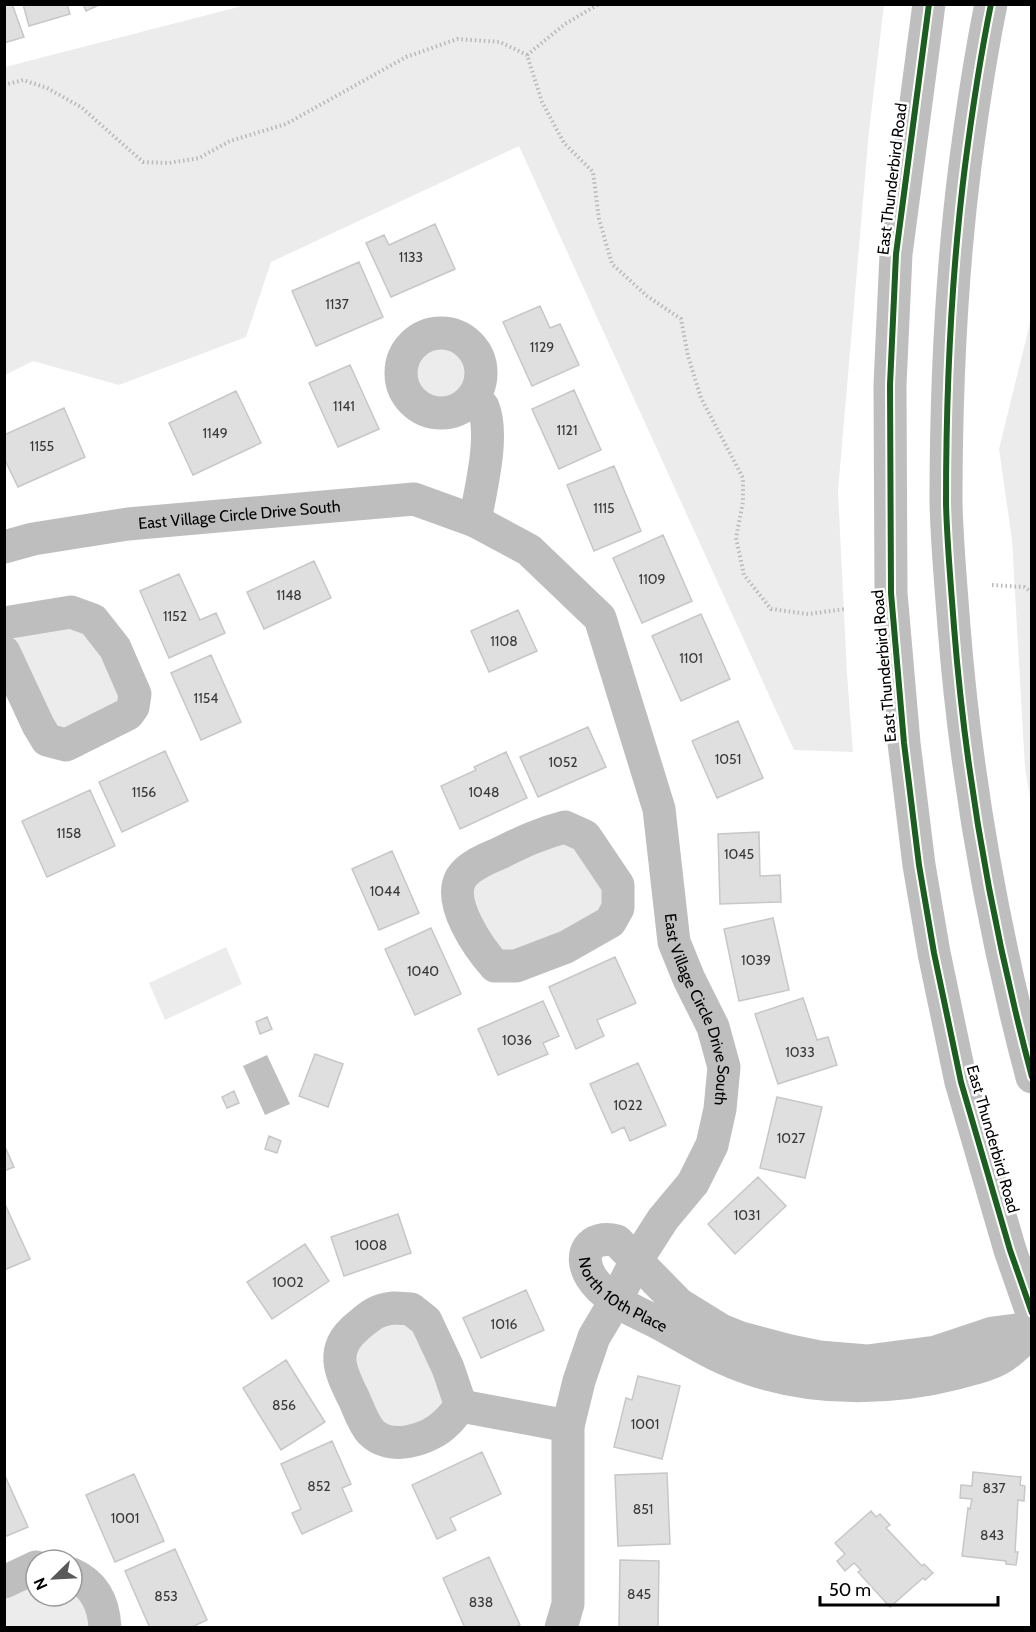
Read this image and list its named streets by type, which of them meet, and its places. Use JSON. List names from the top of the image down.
{
  "streets": {
    "street": ["East Thunderbird Road", "East Village Circle Drive South", "North 10th Place"]
  },
  "crossings": [
    ["East Village Circle Drive South", "North 10th Place"]
  ],
  "house_numbers": [
    "1133",
    "1137",
    "1129",
    "1141",
    "1121",
    "1149",
    "1155",
    "1115",
    "1109",
    "1148",
    "1152",
    "1108",
    "1101",
    "1154",
    "1051",
    "1052",
    "1156",
    "1048",
    "1158",
    "1045",
    "1044",
    "1039",
    "1040",
    "1036",
    "1033",
    "1022",
    "1027",
    "1031",
    "1008",
    "1002",
    "1016",
    "856",
    "1001",
    "852",
    "837",
    "851",
    "1001",
    "843",
    "845",
    "853",
    "838"
  ],
  "scale_bar": "50 m",
  "north": "bottom left"
}
